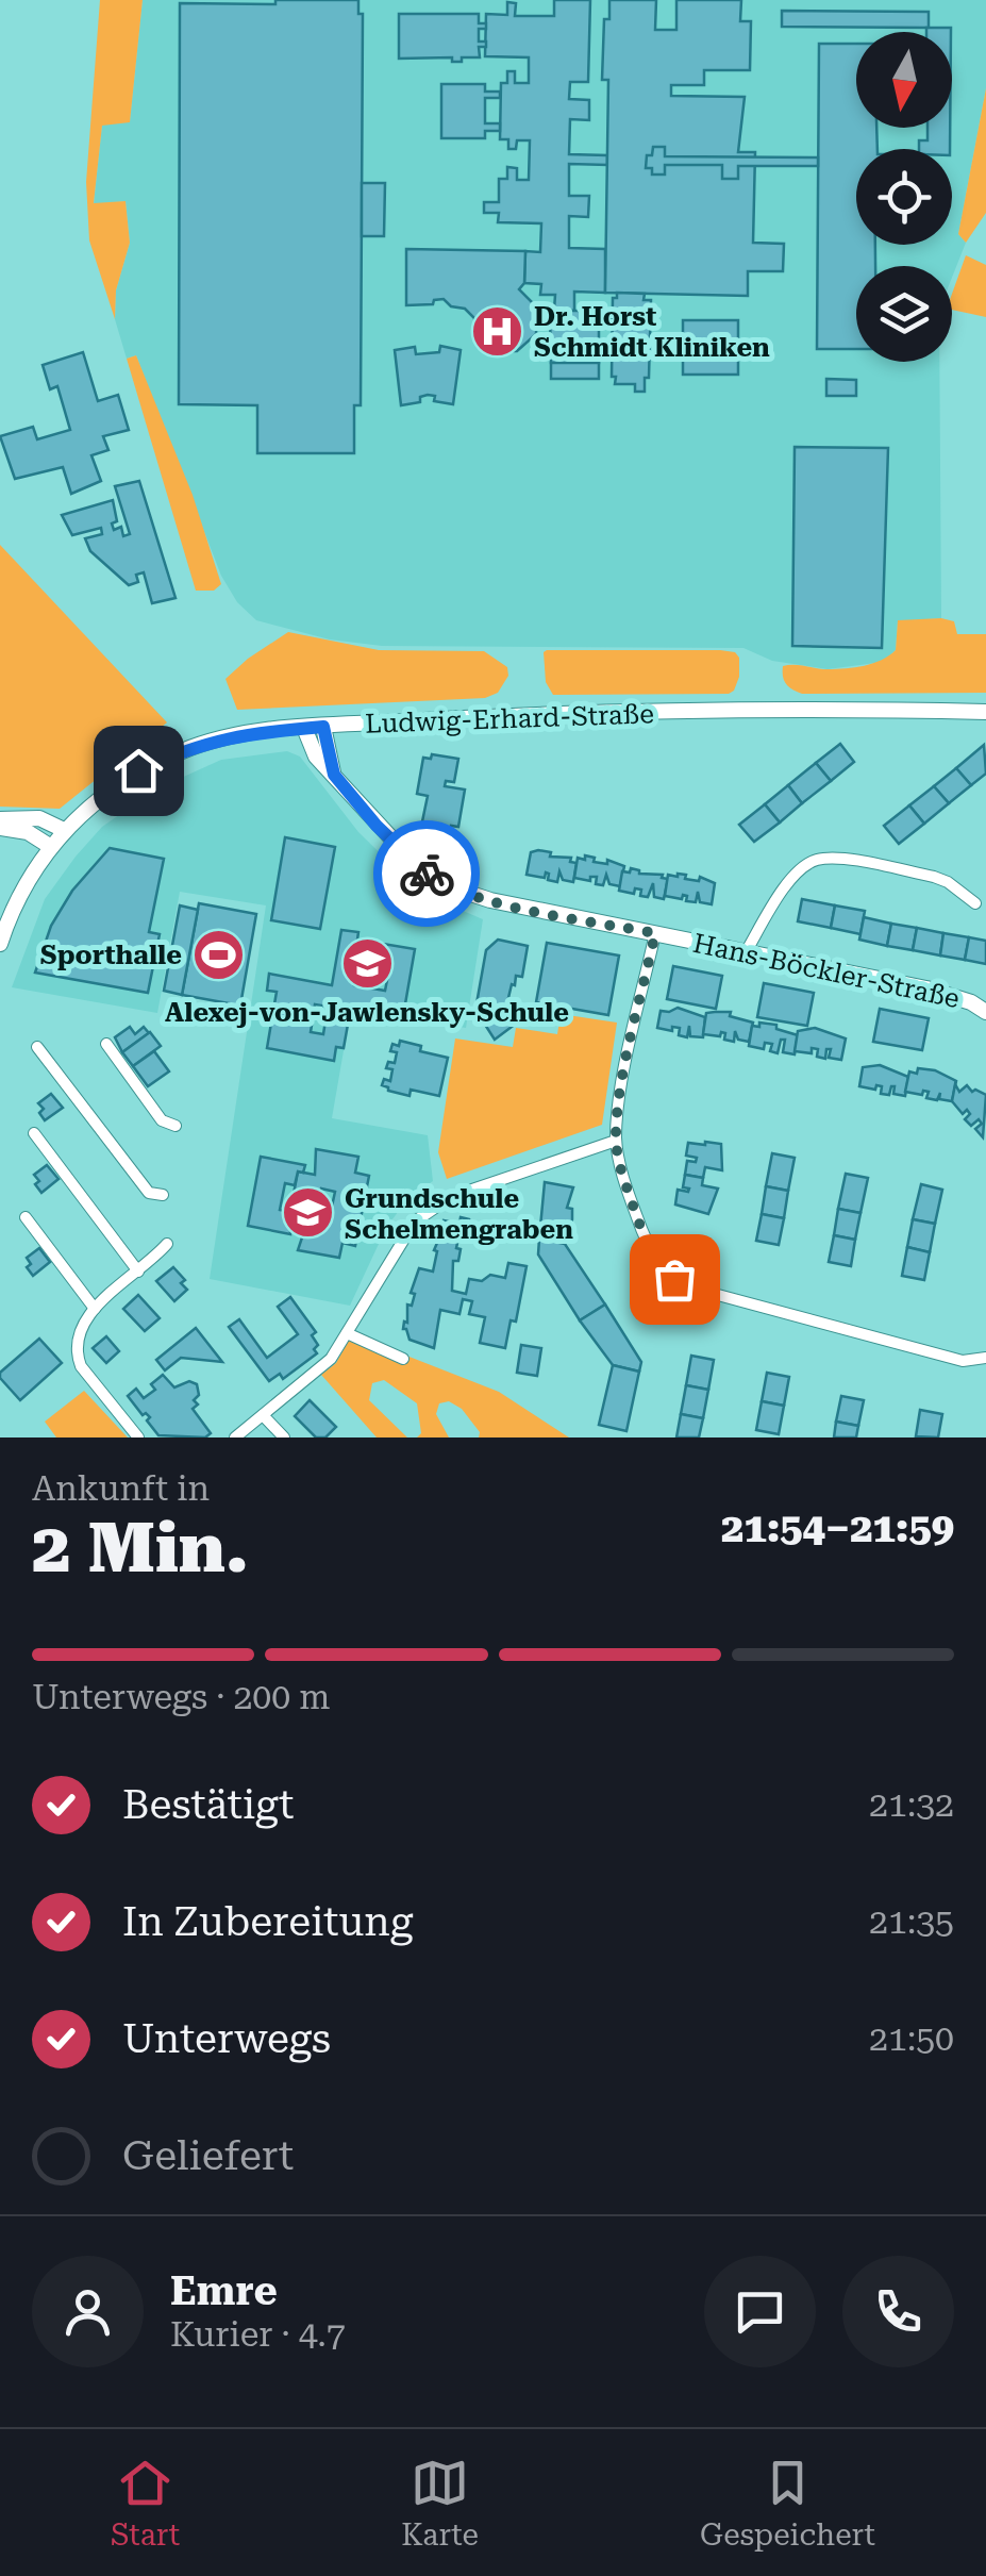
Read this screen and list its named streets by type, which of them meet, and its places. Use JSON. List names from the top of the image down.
{
  "streets": {
    "main road": ["Ludwig-Erhard-Straße", "Hans-Böckler-Straße"]
  },
  "crossings": [
    ["Ludwig-Erhard-Straße", "Hans-Böckler-Straße"]
  ],
  "places": {
    "hospital": ["Dr. Horst Schmidt Kliniken"],
    "sports": ["Sporthalle"],
    "school or university": ["Alexej-von-Jawlensky-Schule", "Grundschule Schelmengraben"]
  },
  "north": "bottom",
  "page": {
    "heading": ["2 Min.", "Ankunft in", "21:54–21:59"],
    "panel": ["Emre", "Kurier · 4.7"],
    "bar": "Unterwegs · 200 m",
    "list": [
      ["Bestätigt", "21:32"],
      ["In Zubereitung", "21:35"],
      ["Unterwegs", "21:50"],
      "Geliefert"
    ],
    "tabs": ["Start", "Karte", "Gespeichert"]
  }
}
